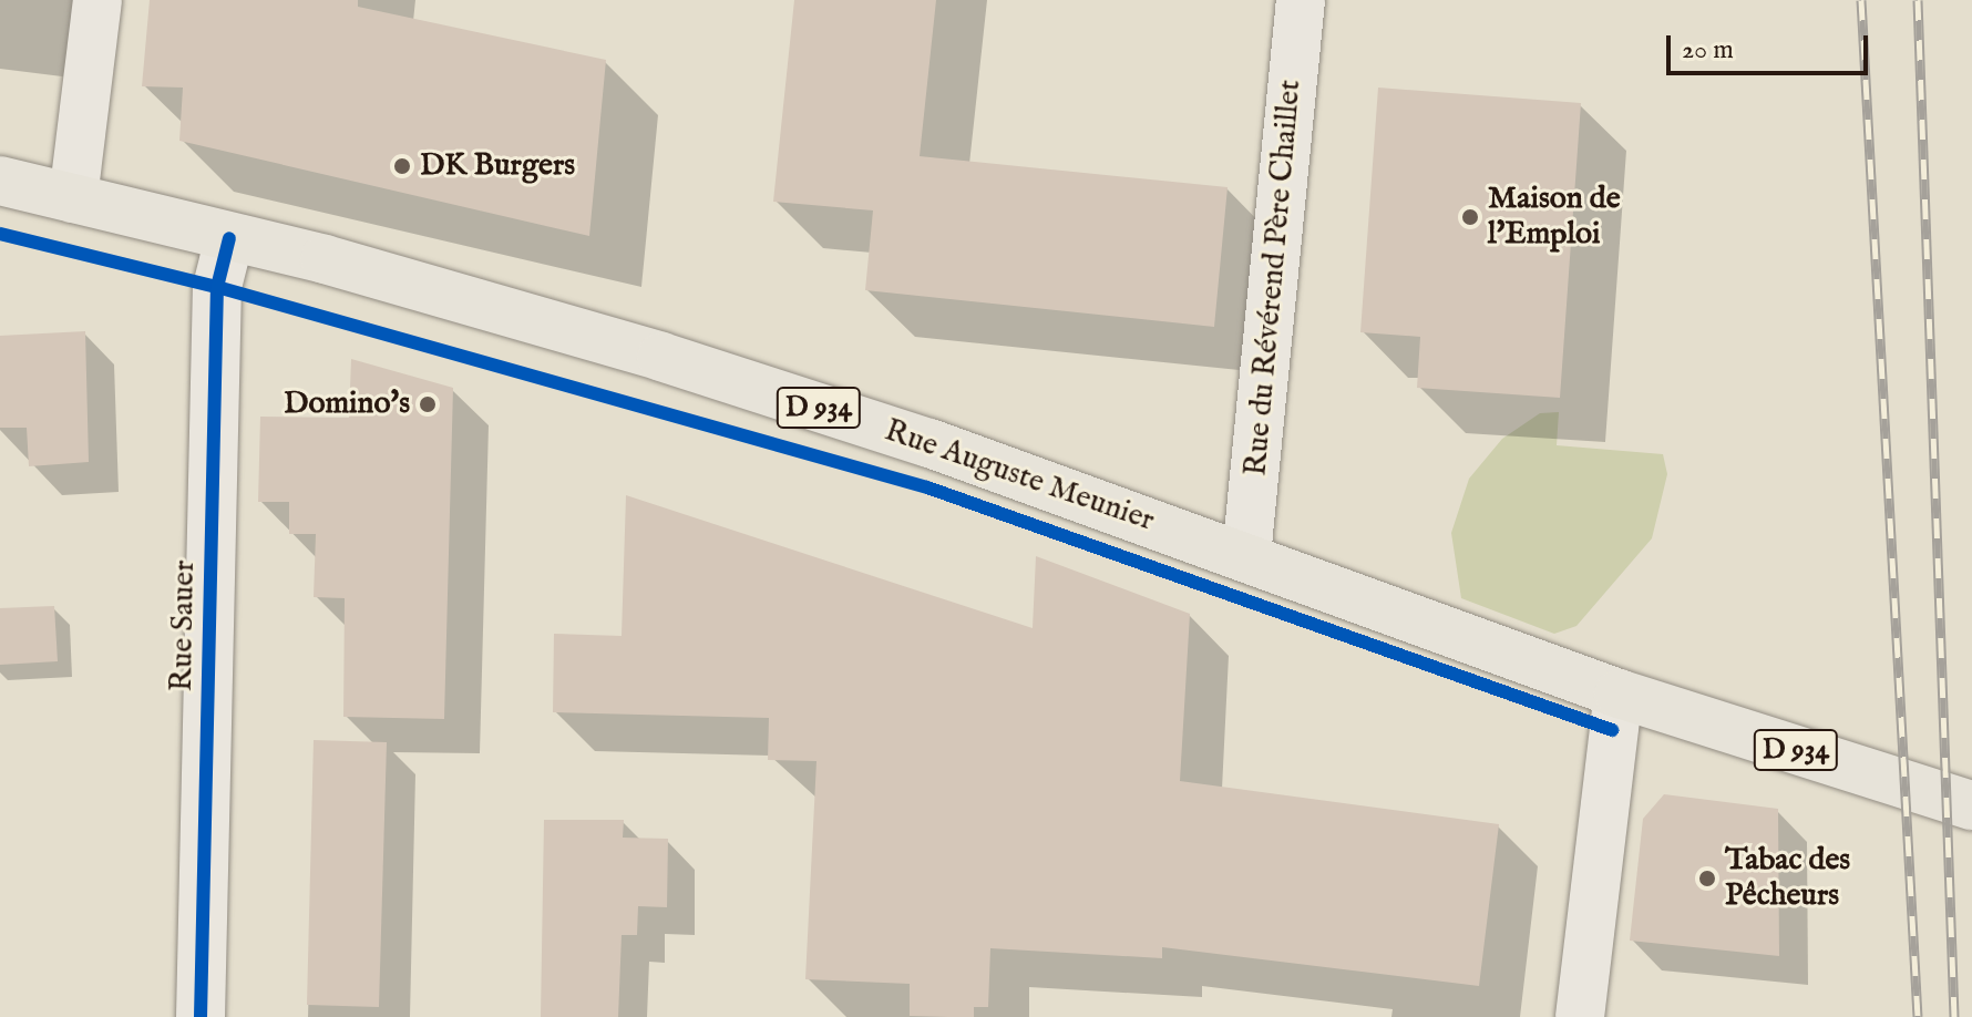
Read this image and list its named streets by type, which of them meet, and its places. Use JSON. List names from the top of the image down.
{
  "streets": {
    "main road": ["D 934", "Rue Auguste Meunier"],
    "street": ["Rue du Révérend Père Chaillet", "Rue Sauer"]
  },
  "crossings": [
    ["Rue du Révérend Père Chaillet", "Rue Auguste Meunier"],
    ["Rue Auguste Meunier", "Rue Sauer"]
  ],
  "places": [
    "DK Burgers",
    "Maison de l'Emploi",
    "Domino's",
    "Tabac des Pêcheurs"
  ],
  "scale_bar": "20 m"
}
